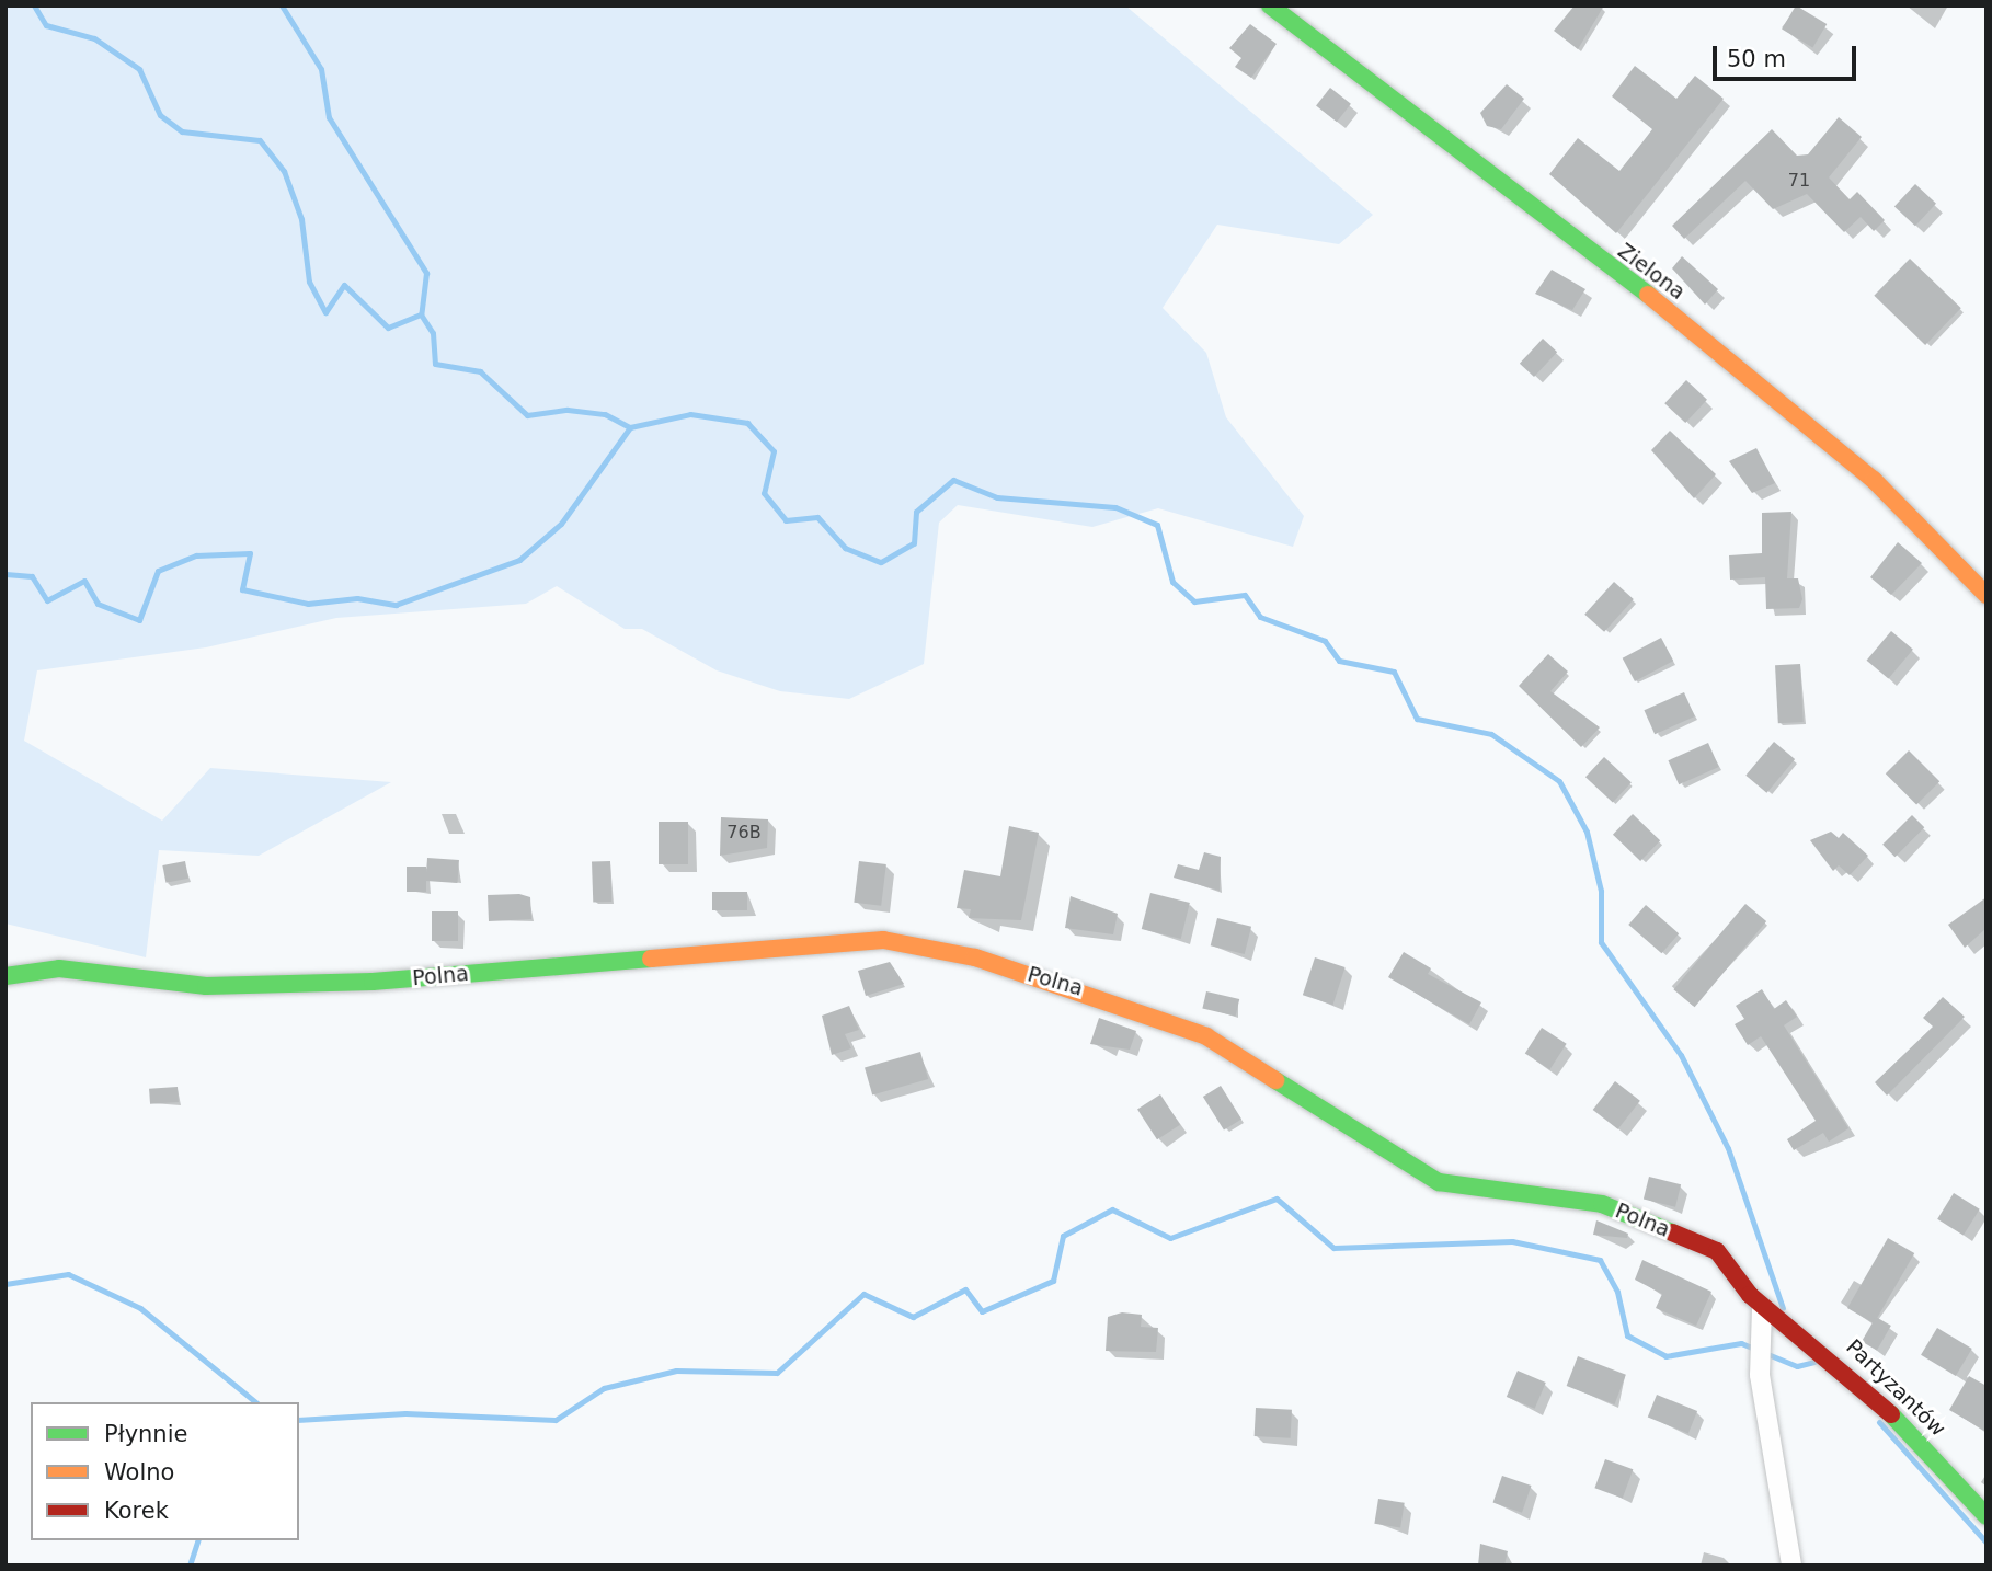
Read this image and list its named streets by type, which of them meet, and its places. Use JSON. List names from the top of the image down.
{
  "streets": {
    "street": ["Zielona", "Polna", "Partyzantów"]
  },
  "crossings": [
    ["Polna", "Partyzantów"]
  ],
  "house_numbers": ["71", "76B"],
  "legend": ["Płynnie", "Wolno", "Korek"],
  "scale_bar": "50 m"
}
